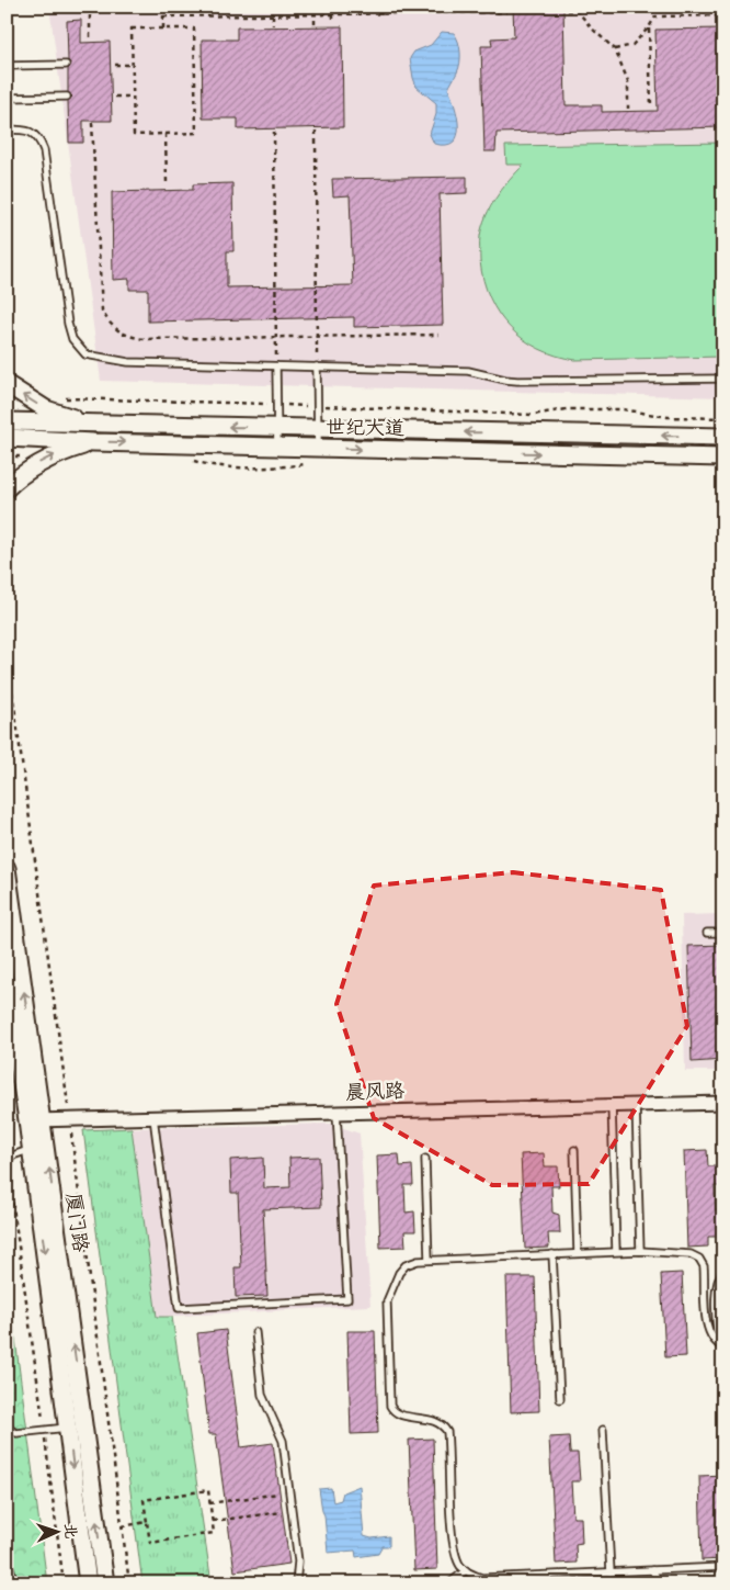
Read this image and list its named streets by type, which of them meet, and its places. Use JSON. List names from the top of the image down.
{
  "streets": {
    "street": ["世纪大道", "晨风路", "厦门路"]
  },
  "crossings": [
    ["晨风路", "厦门路"]
  ],
  "north": "right"
}
